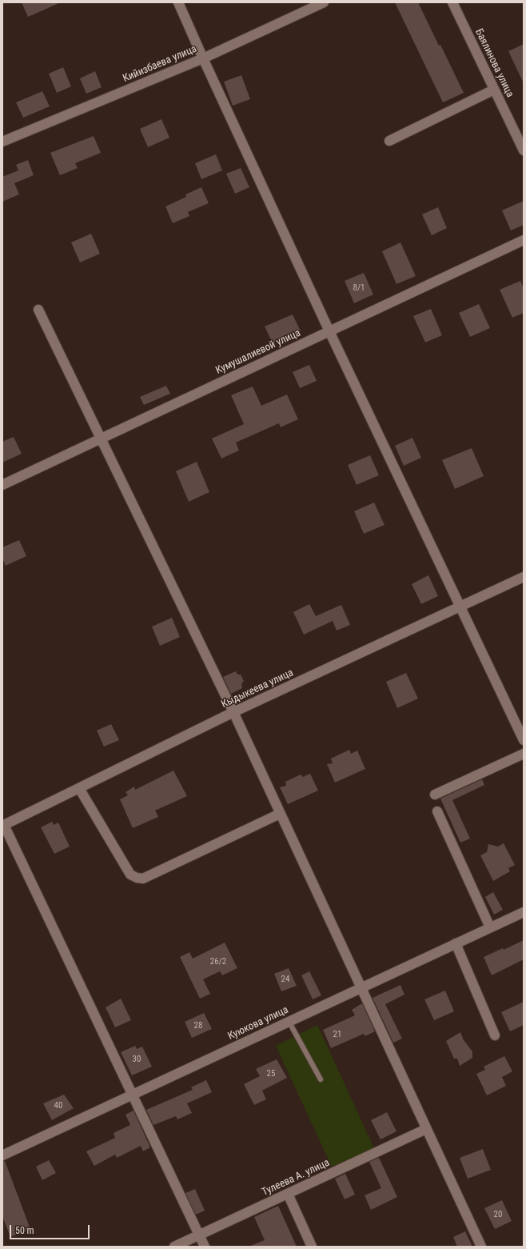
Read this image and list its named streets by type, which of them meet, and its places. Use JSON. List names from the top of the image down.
{
  "streets": {
    "street": [
      "Баялинова улица",
      "Кийизбаева улица",
      "Кумушалиевой улица",
      "Кыдыкеева улица",
      "Куюкова улица",
      "Тулеева А. улица"
    ]
  },
  "house_numbers": [
    "8/1",
    "26/2",
    "24",
    "28",
    "21",
    "30",
    "25",
    "40",
    "20"
  ],
  "scale_bar": "50 m"
}
